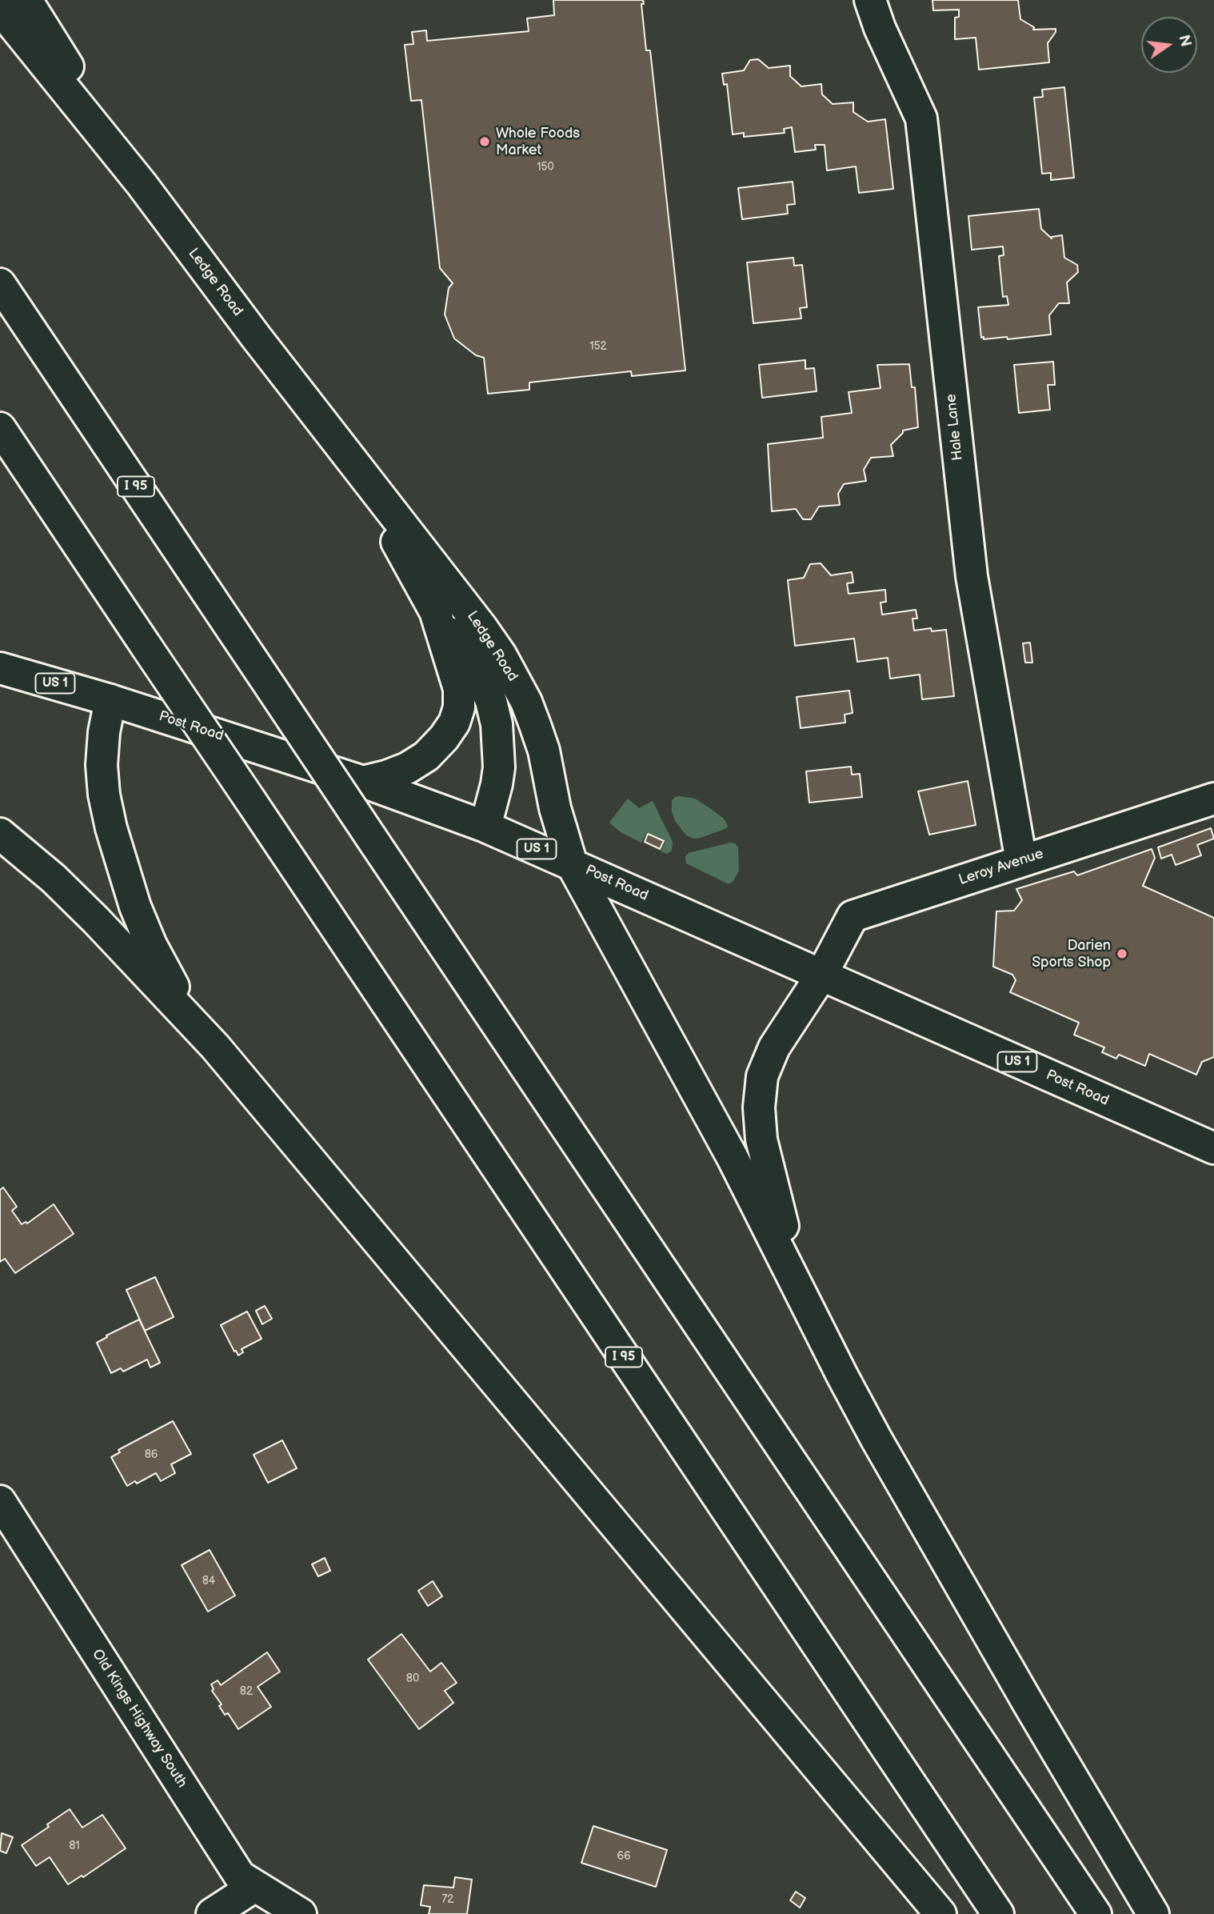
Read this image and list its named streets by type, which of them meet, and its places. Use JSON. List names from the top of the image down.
{
  "streets": {
    "main road": [
      "Ledge Road",
      "Hale Lane",
      "I 95",
      "US 1",
      "Post Road",
      "Leroy Avenue",
      "Old Kings Highway South"
    ]
  },
  "crossings": [
    ["Ledge Road", "Post Road"],
    ["Ledge Road", "Leroy Avenue"],
    ["Hale Lane", "Leroy Avenue"],
    ["Post Road", "Leroy Avenue"]
  ],
  "places": ["Whole Foods Market", "Darien Sports Shop"],
  "house_numbers": [
    "150",
    "152",
    "86",
    "84",
    "80",
    "82",
    "81",
    "66",
    "72"
  ],
  "north": "right"
}
